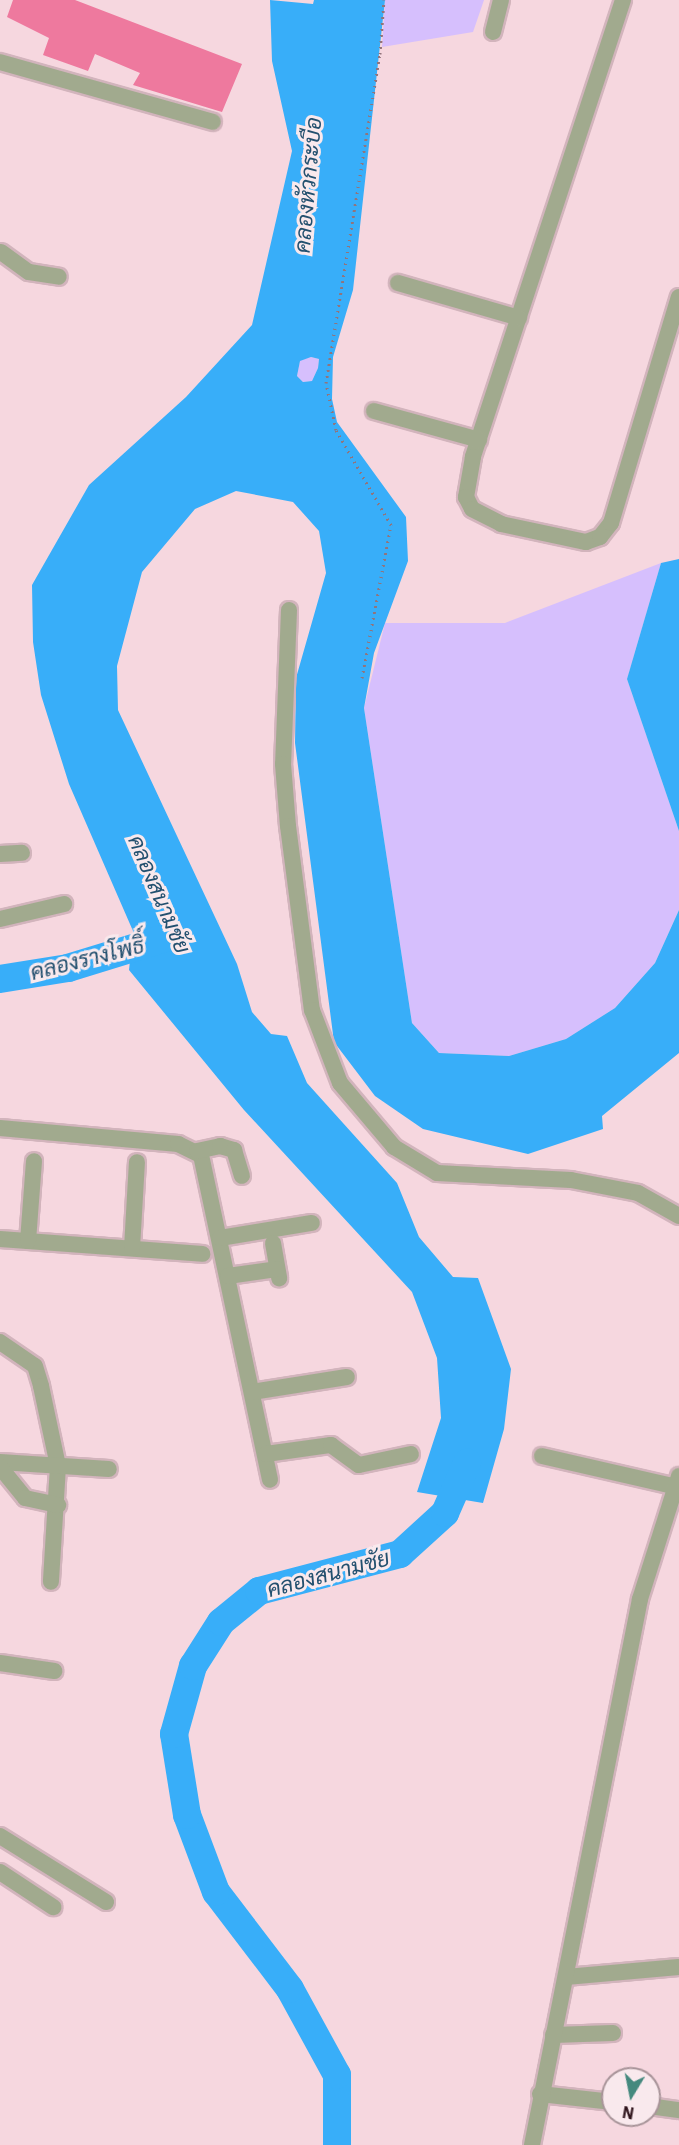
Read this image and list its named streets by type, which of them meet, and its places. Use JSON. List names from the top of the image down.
{
  "water": ["คลองหัวกระบือ", "คลองสนามชัย", "คลองรางโพธิ์"],
  "north": "bottom"
}
